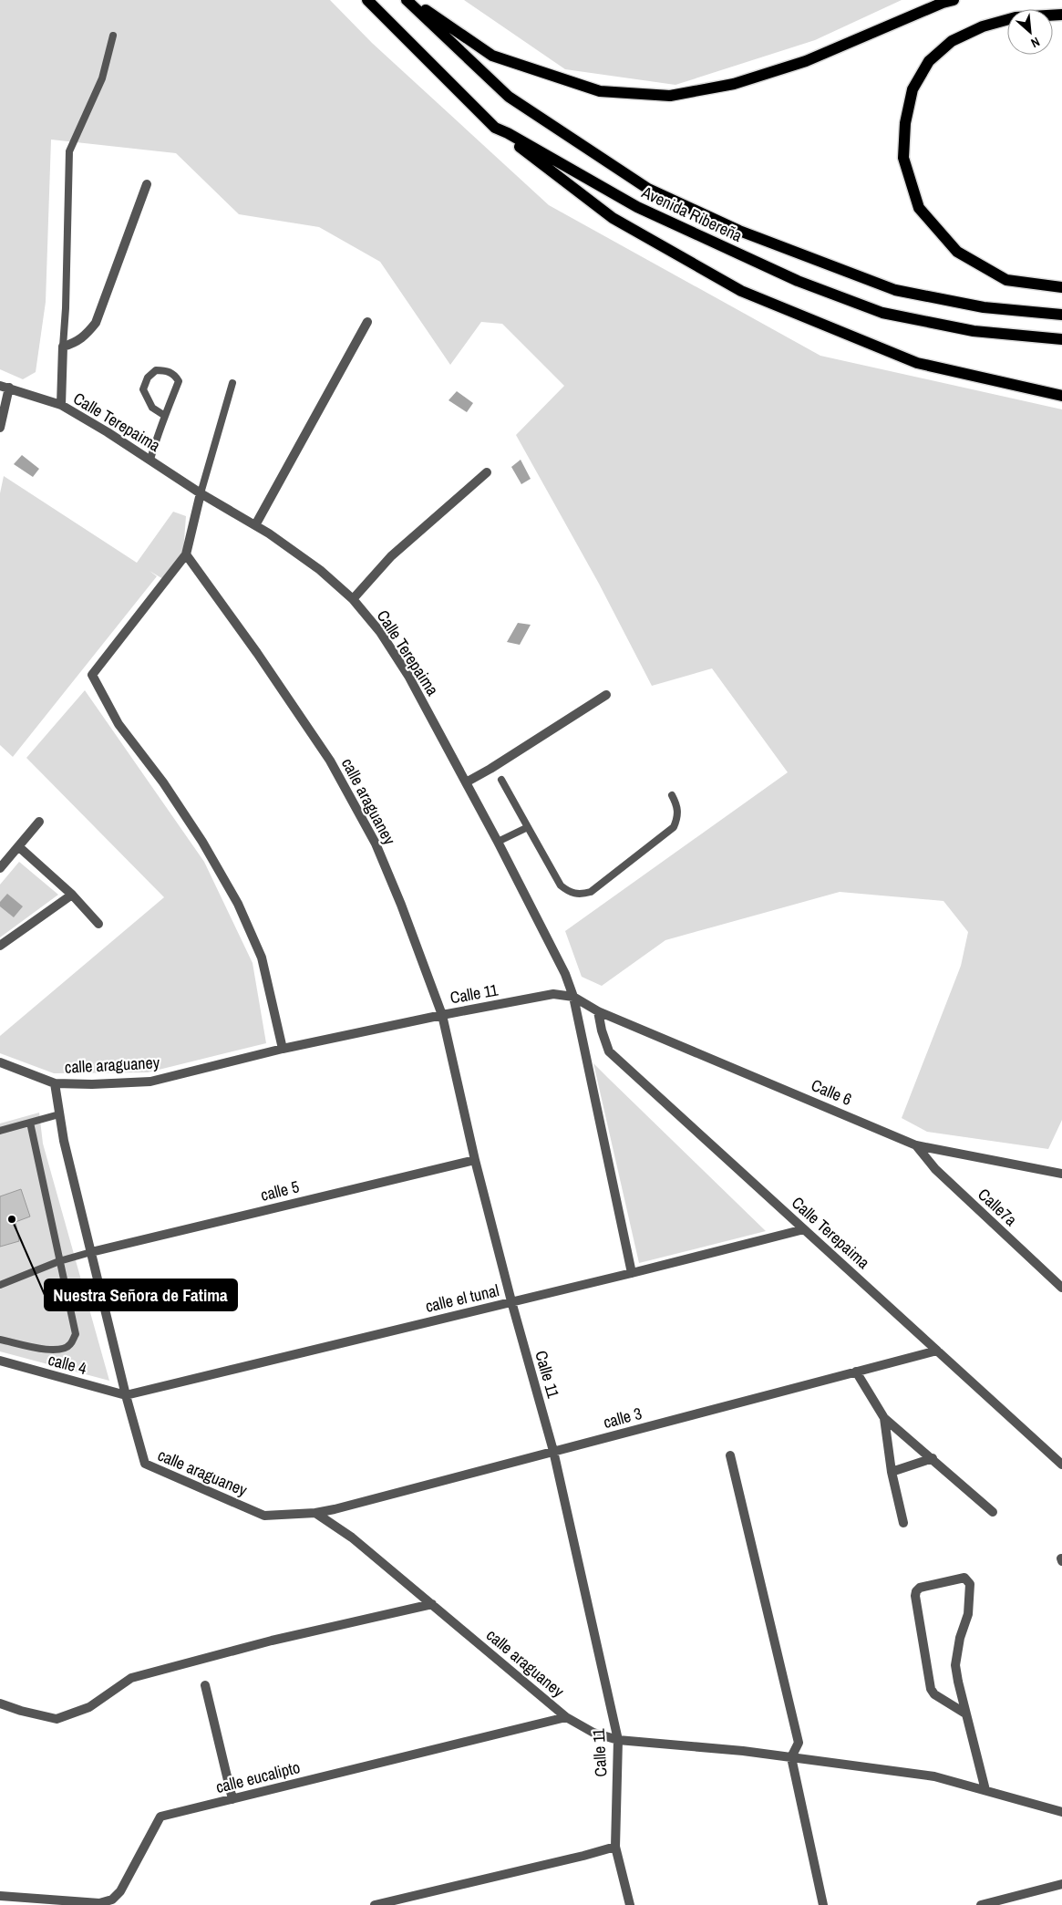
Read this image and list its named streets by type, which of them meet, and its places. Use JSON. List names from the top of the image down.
{
  "streets": {
    "main road": ["Avenida Ribereña"],
    "street": [
      "Calle Terepaima",
      "calle araguaney",
      "Calle 11",
      "Calle 6",
      "calle 5",
      "Calle7a",
      "calle el tunal",
      "calle 4",
      "calle 3",
      "calle eucalipto"
    ]
  },
  "crossings": [
    ["Calle Terepaima", "Calle 11"],
    ["Calle Terepaima", "Calle 6"],
    ["Calle Terepaima", "calle el tunal"],
    ["Calle Terepaima", "calle 3"],
    ["calle araguaney", "Calle 11"],
    ["calle araguaney", "calle 5"],
    ["calle araguaney", "calle el tunal"],
    ["calle araguaney", "calle 4"],
    ["calle araguaney", "calle 3"],
    ["calle araguaney", "calle eucalipto"],
    ["Calle 11", "Calle 6"],
    ["Calle 11", "calle 5"],
    ["Calle 11", "calle el tunal"],
    ["Calle 11", "calle 3"],
    ["Calle 6", "Calle7a"],
    ["calle el tunal", "calle 4"]
  ],
  "places": ["Nuestra Señora de Fatima"],
  "north": "bottom right"
}
